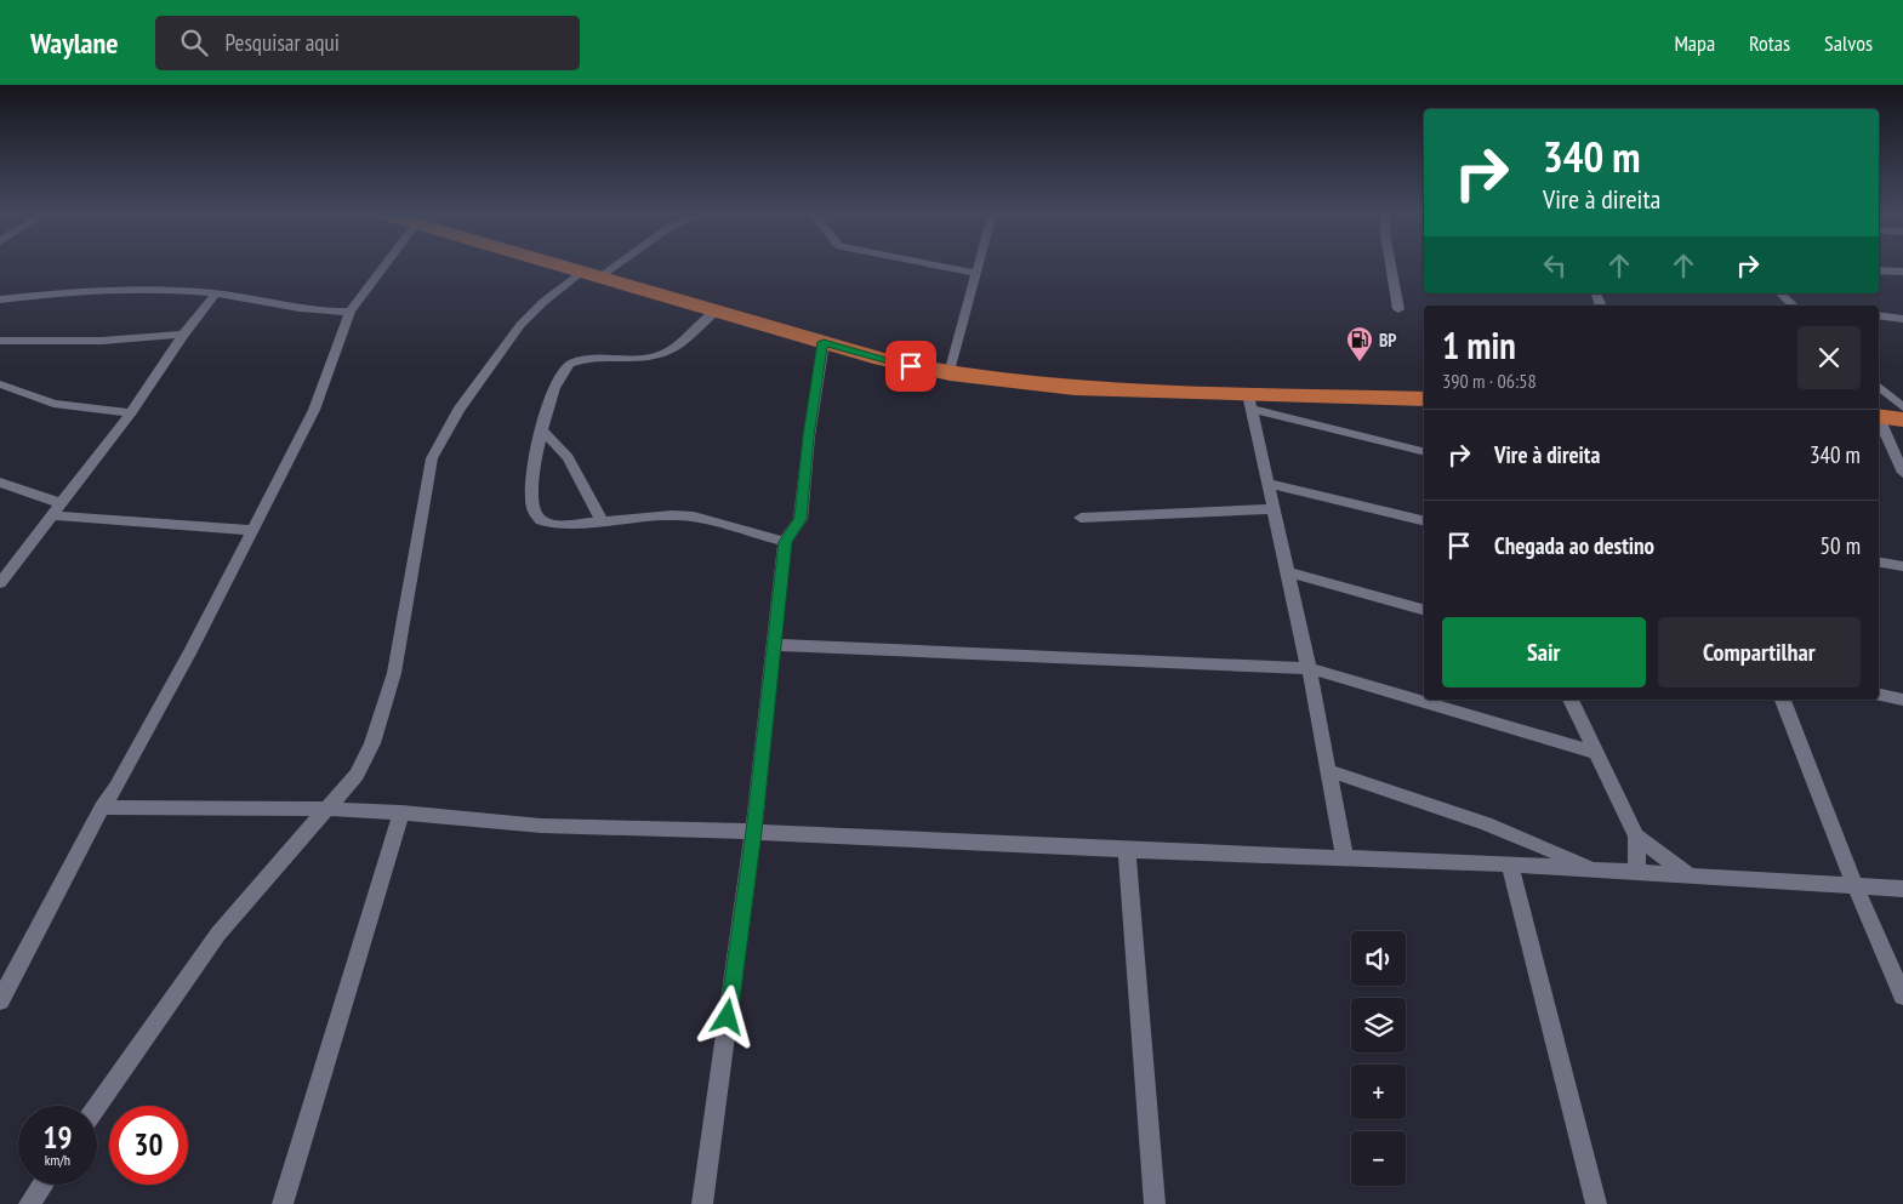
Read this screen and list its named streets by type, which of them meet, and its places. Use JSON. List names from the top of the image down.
{
  "places": {
    "fuel station": ["BP"]
  },
  "page": {
    "header": "Waylane",
    "search": "Pesquisar aqui",
    "nav": ["Mapa", "Rotas", "Salvos"],
    "turn": ["340 m", "Vire à direita"],
    "heading": ["1 min", "390 m · 06:58"],
    "list": [
      {
        "name": "Vire à direita",
        "value": "340 m"
      },
      {
        "name": "Chegada ao destino",
        "value": "50 m"
      }
    ],
    "buttons": ["Sair", "Compartilhar"],
    "map_buttons": ["+", "−"],
    "speed": "19 km/h",
    "limit": "30"
  }
}
